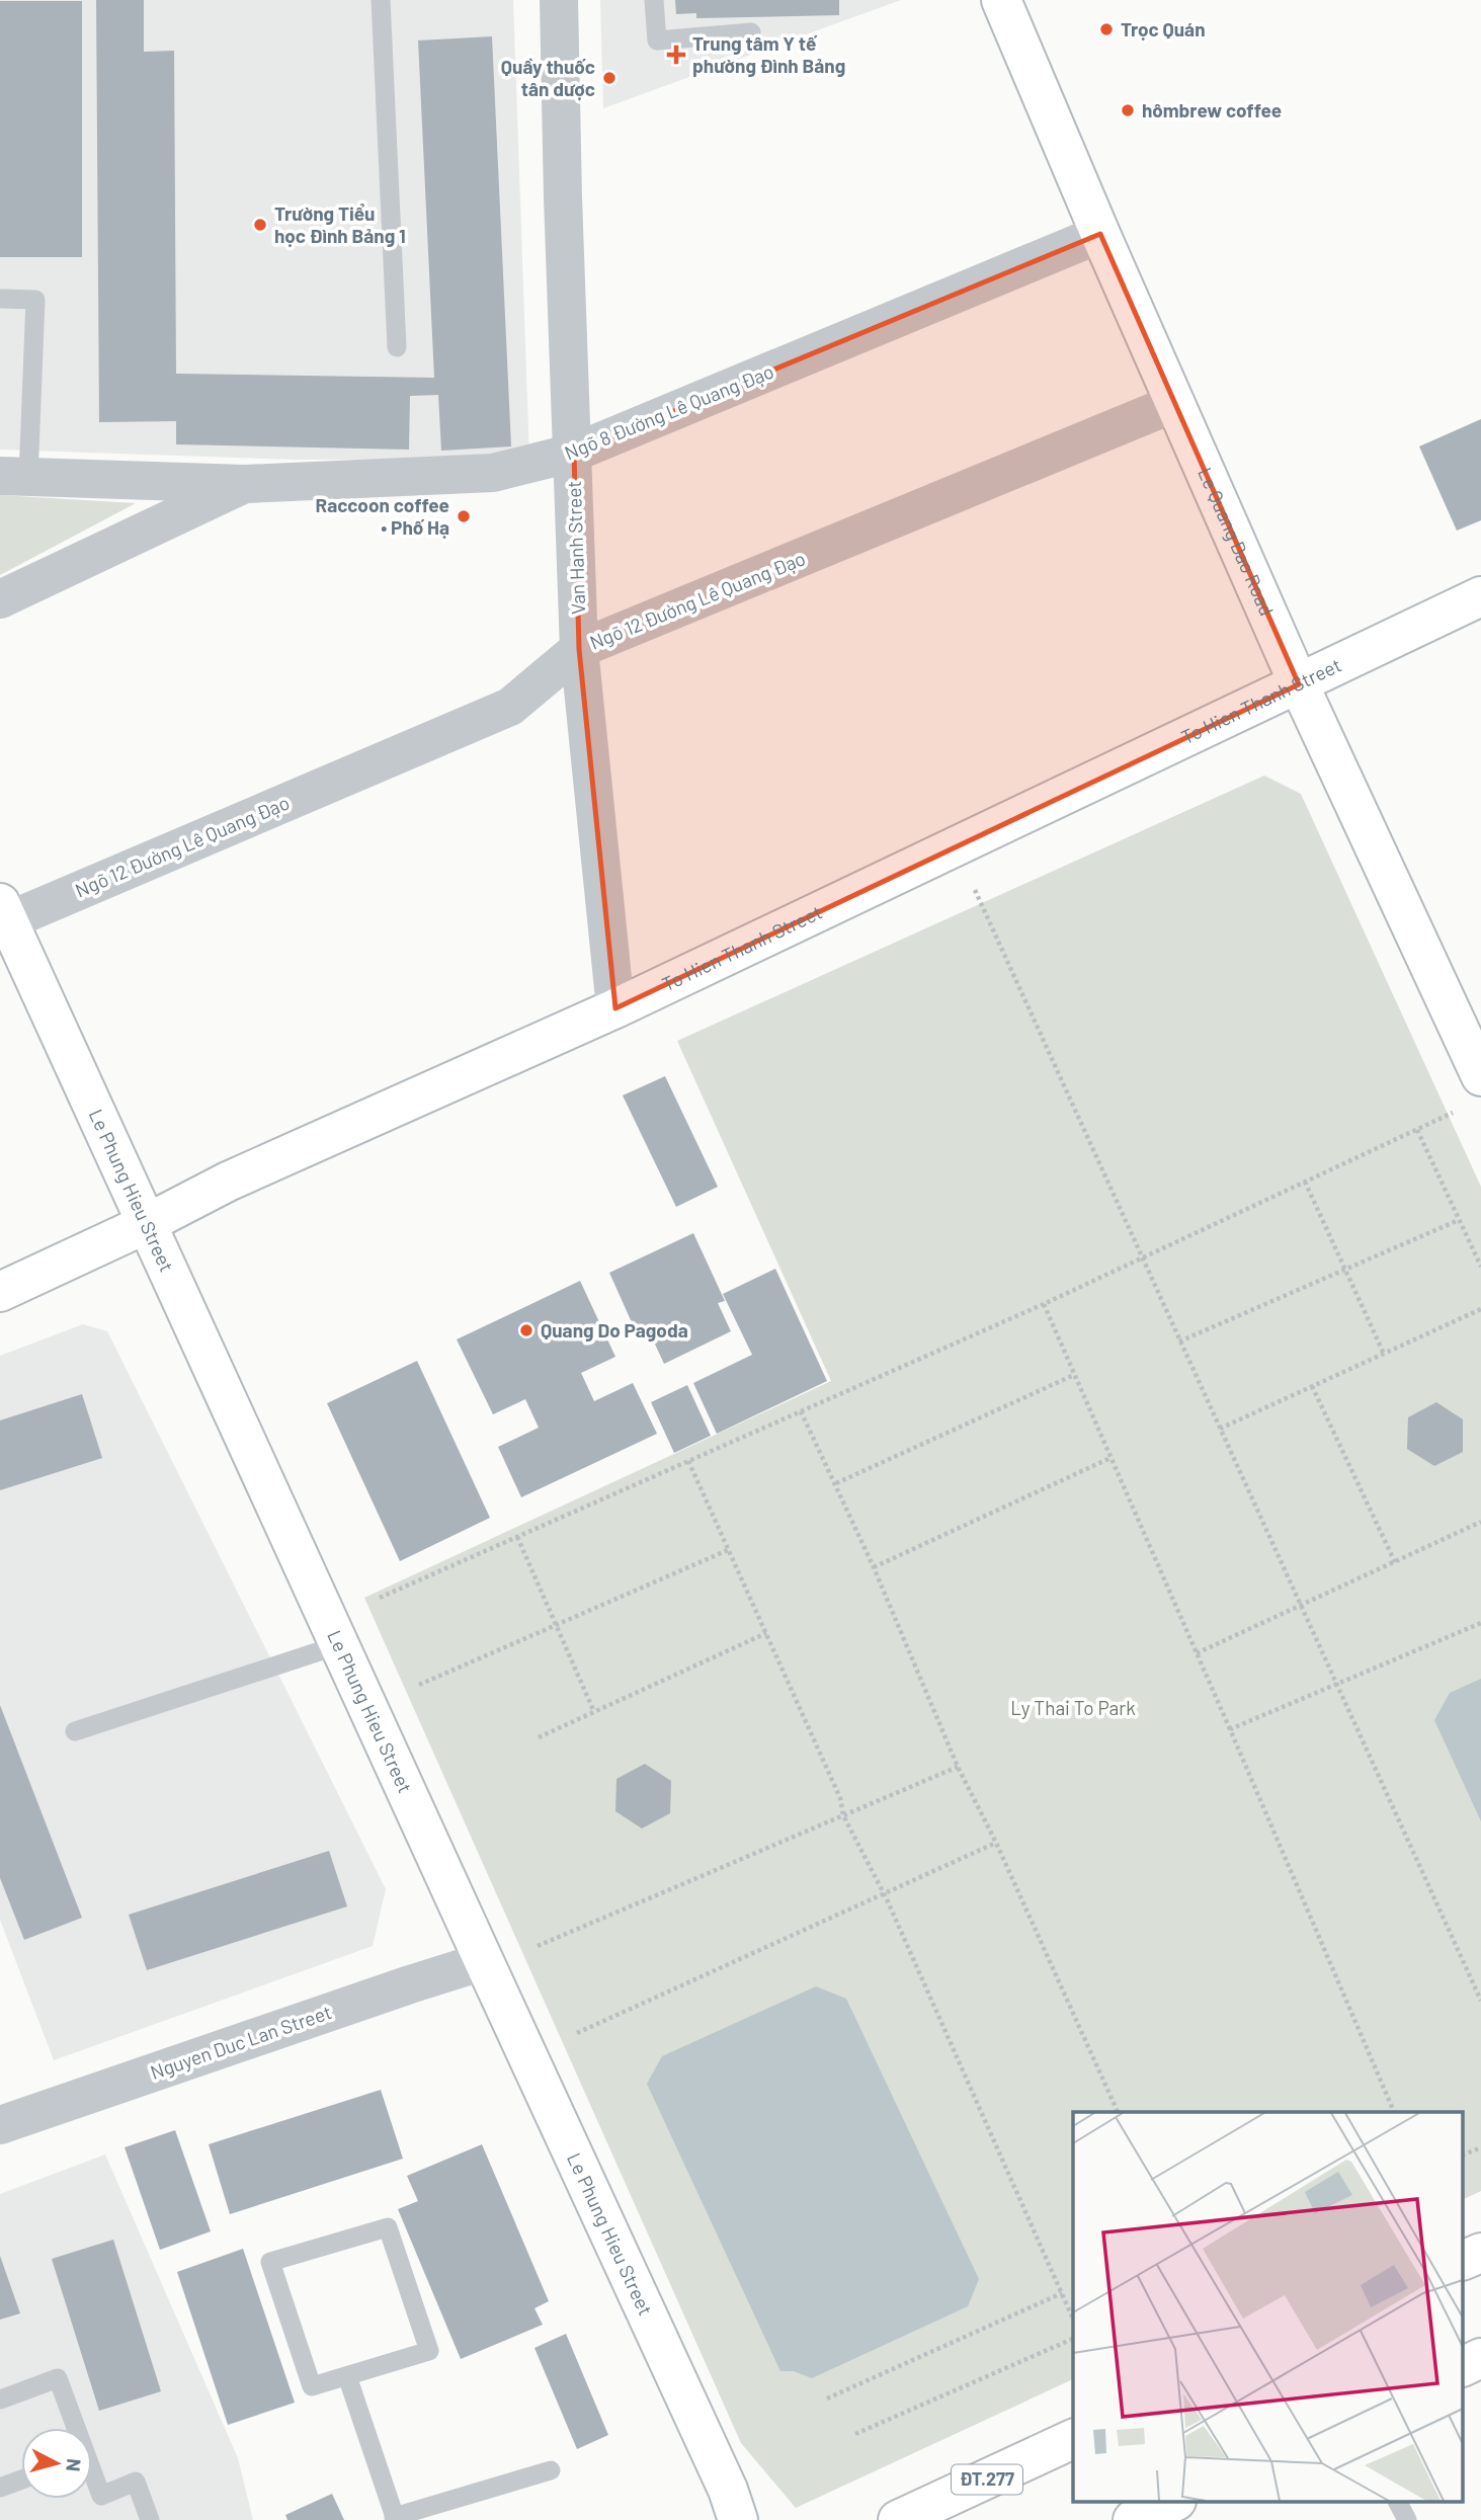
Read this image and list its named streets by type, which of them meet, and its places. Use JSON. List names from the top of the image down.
{
  "streets": {
    "main road": [
      "Le Quang Dao Road",
      "To Hien Thanh Street",
      "Le Phung Hieu Street",
      "ĐT.277"
    ],
    "street": [
      "Ngõ 8 Đường Lê Quang Đạo",
      "Van Hanh Street",
      "Ngõ 12 Đường Lê Quang Đạo",
      "Nguyen Duc Lan Street"
    ]
  },
  "crossings": [
    ["Ngõ 8 Đường Lê Quang Đạo", "Le Quang Dao Road"],
    ["Ngõ 8 Đường Lê Quang Đạo", "Van Hanh Street"],
    ["Le Quang Dao Road", "Ngõ 12 Đường Lê Quang Đạo"],
    ["Le Quang Dao Road", "To Hien Thanh Street"],
    ["Van Hanh Street", "Ngõ 12 Đường Lê Quang Đạo"],
    ["Van Hanh Street", "To Hien Thanh Street"],
    ["Ngõ 12 Đường Lê Quang Đạo", "Le Phung Hieu Street"],
    ["To Hien Thanh Street", "Le Phung Hieu Street"],
    ["Le Phung Hieu Street", "Nguyen Duc Lan Street"]
  ],
  "parks": ["Ly Thai To Park"],
  "places": {
    "other": [
      "Trọc Quán",
      "Quầy thuốc tân dược",
      "hômbrew coffee",
      "Trường Tiểu học Đình Bảng 1",
      "Raccoon coffee • Phố Hạ",
      "Quang Do Pagoda"
    ],
    "health": ["Trung tâm Y tế phường Đình Bảng"]
  },
  "north": "right"
}
